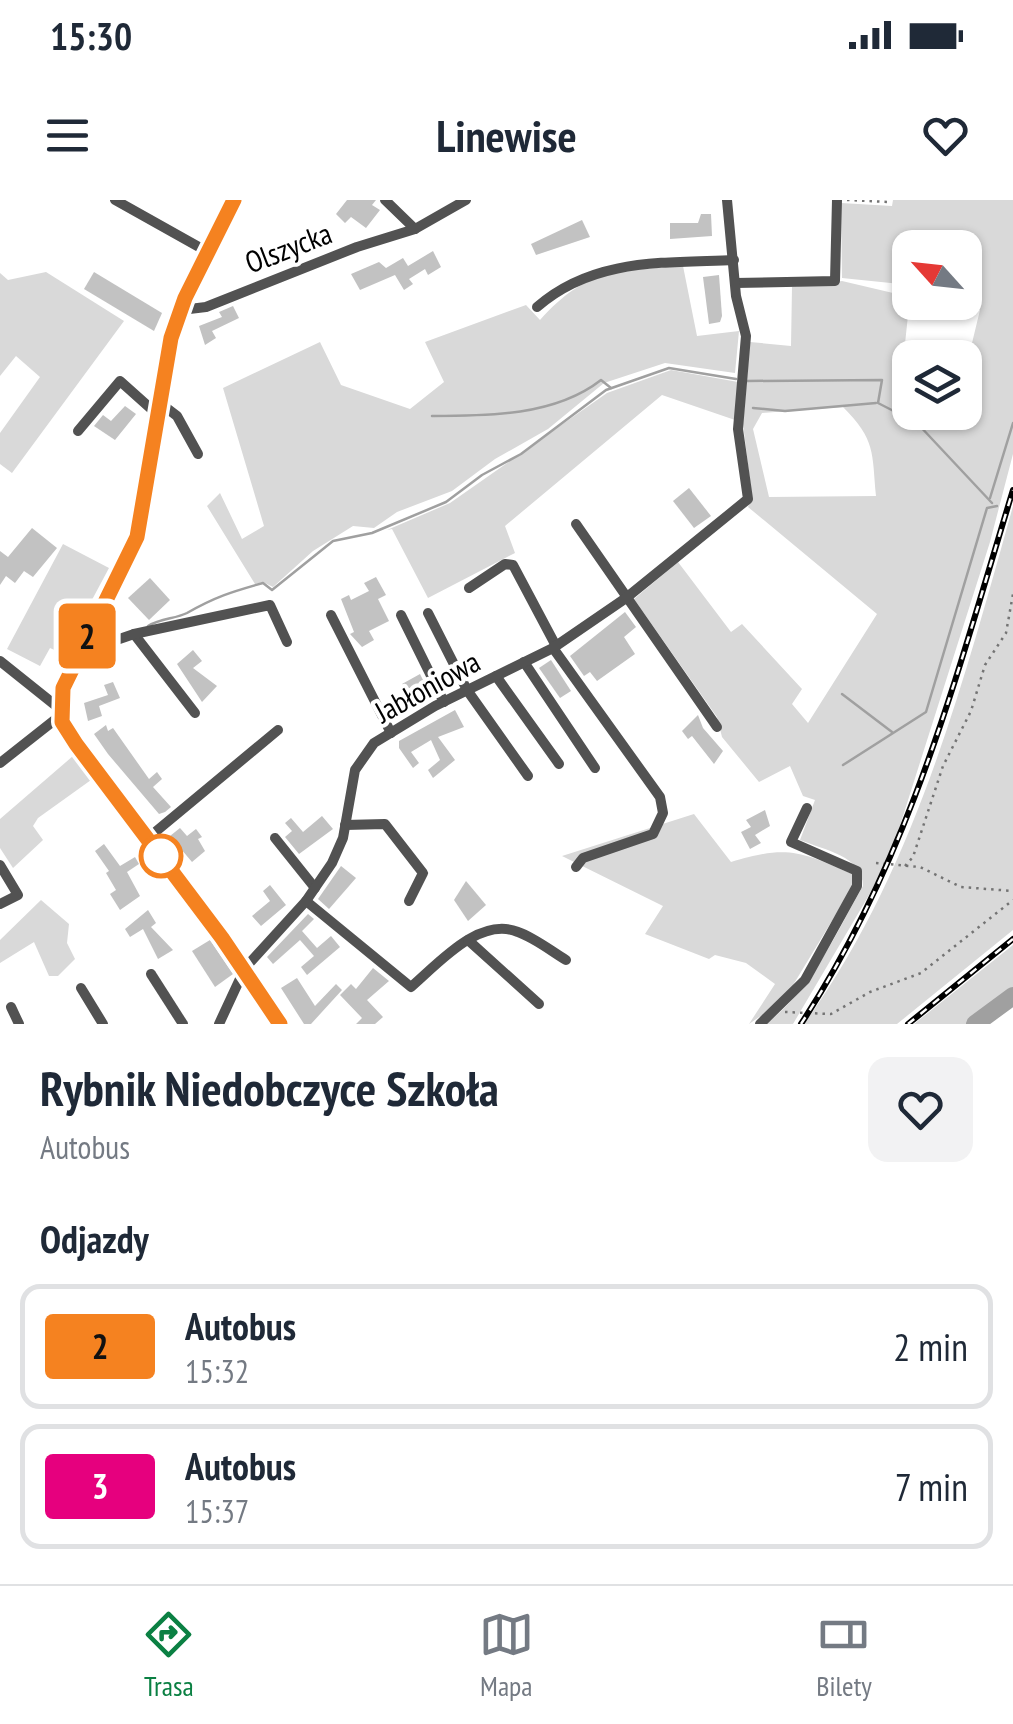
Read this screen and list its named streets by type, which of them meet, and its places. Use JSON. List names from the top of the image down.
{
  "streets": {
    "street": ["Olszycka", "Jabłoniowa"]
  },
  "lines": ["bus line 2"],
  "north": "top left",
  "page": {
    "status": "15:30",
    "header": "Linewise",
    "on_map": "2",
    "heading": [
      ["Rybnik Niedobczyce Szkoła", "Autobus"],
      "Odjazdy"
    ],
    "list": [
      {
        "mark": "2",
        "name": "Autobus",
        "note": "15:32",
        "value": "2 min"
      },
      {
        "mark": "3",
        "name": "Autobus",
        "note": "15:37",
        "value": "7 min"
      }
    ],
    "tabs": ["Trasa", "Mapa", "Bilety"]
  }
}
